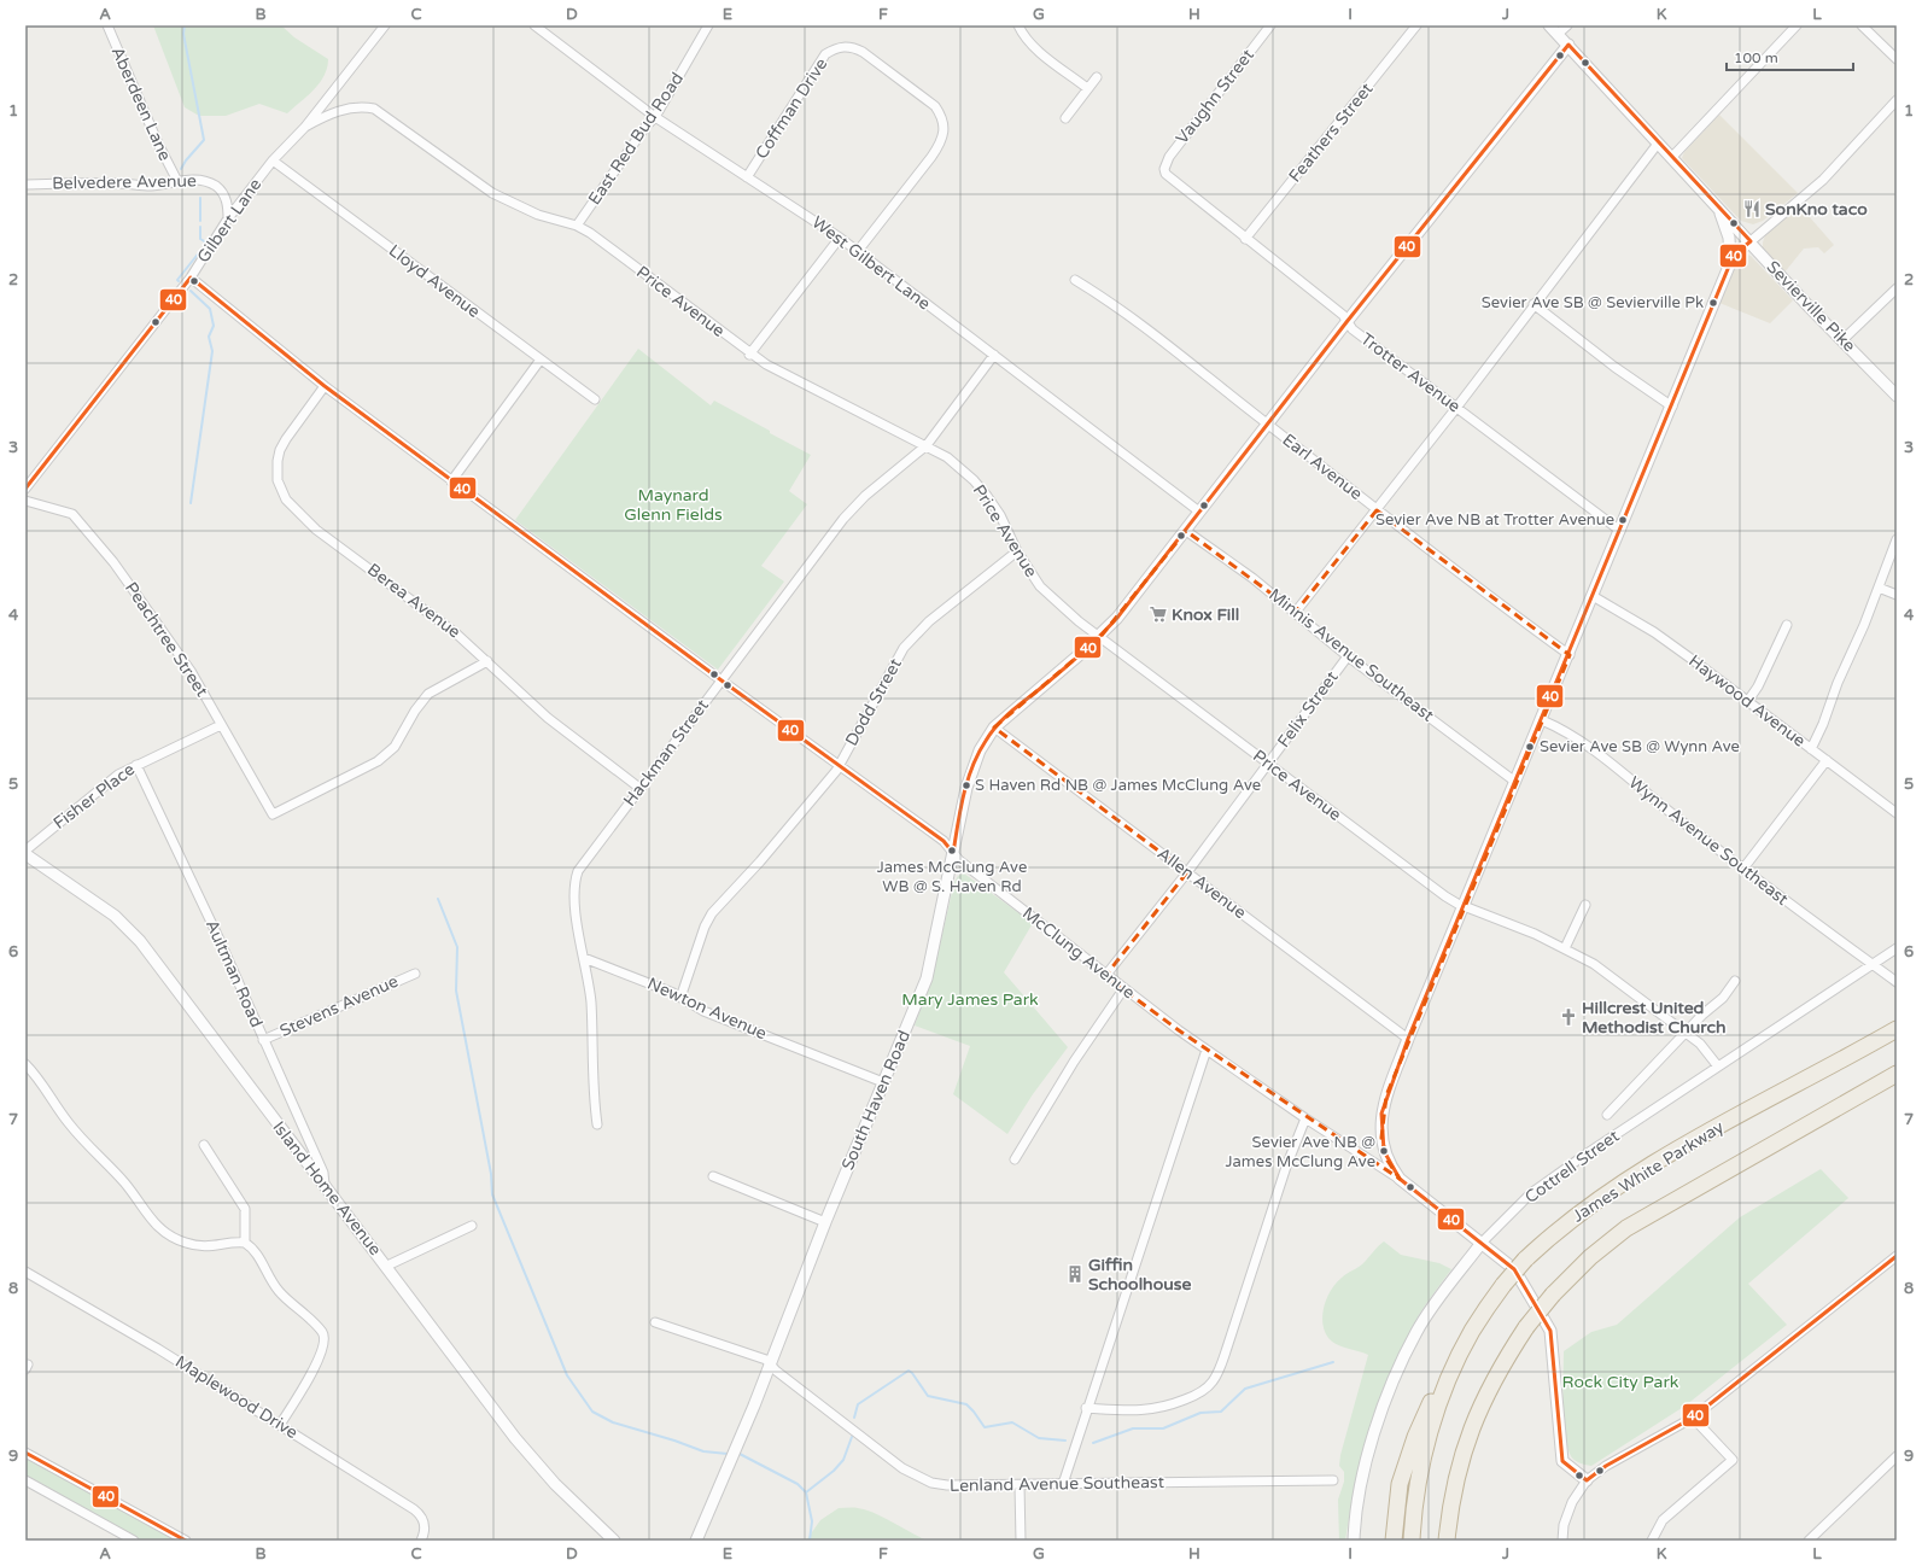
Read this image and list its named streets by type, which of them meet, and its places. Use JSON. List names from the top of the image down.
{
  "streets": {
    "highway": ["James White Parkway"],
    "street": [
      "Vaughn Street",
      "Aberdeen Lane",
      "Coffman Drive",
      "Feathers Street",
      "East Red Bud Road",
      "Belvedere Avenue",
      "Gilbert Lane",
      "West Gilbert Lane",
      "Lloyd Avenue",
      "Price Avenue",
      "Sevierville Pike",
      "Trotter Avenue",
      "Earl Avenue",
      "Berea Avenue",
      "Peachtree Street",
      "Minnis Avenue Southeast",
      "Haywood Avenue",
      "Dodd Street",
      "Felix Street",
      "Hackman Street",
      "Fisher Place",
      "Wynn Avenue Southeast",
      "Allen Avenue",
      "McClung Avenue",
      "Aultman Road",
      "Stevens Avenue",
      "Newton Avenue",
      "South Haven Road",
      "Cottrell Street",
      "Island Home Avenue",
      "Maplewood Drive",
      "Lenland Avenue Southeast"
    ]
  },
  "crossings": [
    ["Vaughn Street", "Trotter Avenue"],
    ["Aberdeen Lane", "Belvedere Avenue"],
    ["Coffman Drive", "West Gilbert Lane"],
    ["Feathers Street", "Trotter Avenue"],
    ["East Red Bud Road", "West Gilbert Lane"],
    ["East Red Bud Road", "Price Avenue"],
    ["Belvedere Avenue", "Gilbert Lane"],
    ["Gilbert Lane", "Lloyd Avenue"],
    ["Gilbert Lane", "Price Avenue"],
    ["Gilbert Lane", "McClung Avenue"],
    ["West Gilbert Lane", "Hackman Street"],
    ["West Gilbert Lane", "South Haven Road"],
    ["Price Avenue", "Dodd Street"],
    ["Price Avenue", "Felix Street"],
    ["Price Avenue", "Hackman Street"],
    ["Price Avenue", "South Haven Road"],
    ["Price Avenue", "Cottrell Street"],
    ["Sevierville Pike", "South Haven Road"],
    ["Trotter Avenue", "South Haven Road"],
    ["Earl Avenue", "South Haven Road"],
    ["Berea Avenue", "Peachtree Street"],
    ["Berea Avenue", "Hackman Street"],
    ["Berea Avenue", "McClung Avenue"],
    ["Peachtree Street", "Fisher Place"],
    ["Minnis Avenue Southeast", "Felix Street"],
    ["Minnis Avenue Southeast", "South Haven Road"],
    ["Dodd Street", "McClung Avenue"],
    ["Dodd Street", "Newton Avenue"],
    ["Felix Street", "Allen Avenue"],
    ["Felix Street", "McClung Avenue"],
    ["Hackman Street", "McClung Avenue"],
    ["Hackman Street", "Newton Avenue"],
    ["Fisher Place", "Aultman Road"],
    ["Wynn Avenue Southeast", "Cottrell Street"],
    ["Allen Avenue", "South Haven Road"],
    ["McClung Avenue", "South Haven Road"],
    ["Aultman Road", "Stevens Avenue"],
    ["Aultman Road", "Island Home Avenue"],
    ["Newton Avenue", "South Haven Road"],
    ["South Haven Road", "Lenland Avenue Southeast"]
  ],
  "parks": ["Maynard Glenn Fields", "Mary James Park", "Rock City Park"],
  "places": {
    "restaurant": ["SonKno taco"],
    "other": [
      "Sevier Ave SB @ Sevierville Pk",
      "Sevier Ave NB at Trotter Avenue",
      "Sevier Ave SB @ Wynn Ave",
      "S Haven Rd NB @ James McClung Ave",
      "James McClung Ave WB @ S. Haven Rd",
      "Sevier Ave NB @ James McClung Ave"
    ],
    "supermarket": ["Knox Fill"],
    "church": ["Hillcrest United Methodist Church"],
    "building": ["Giffin Schoolhouse"]
  },
  "lines": ["transit line 40"],
  "scale_bar": "100 m",
  "grid": {
    "columns": [
      "A",
      "B",
      "C",
      "D",
      "E",
      "F",
      "G",
      "H",
      "I",
      "J",
      "K",
      "L"
    ],
    "rows": [
      "1",
      "2",
      "3",
      "4",
      "5",
      "6",
      "7",
      "8",
      "9"
    ]
  }
}
